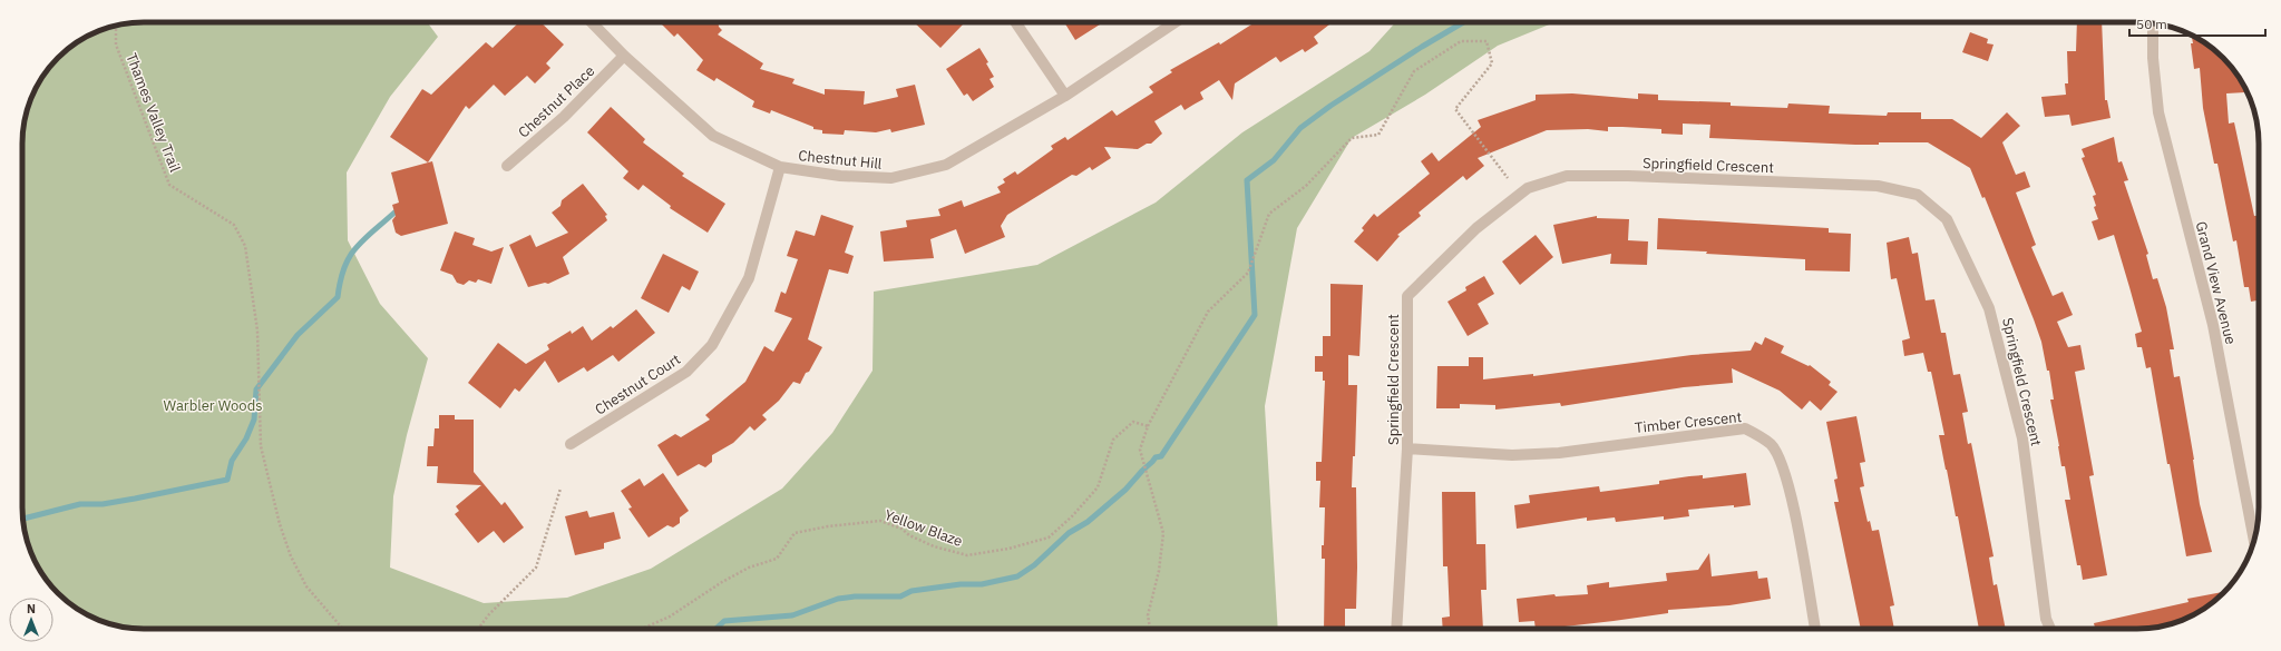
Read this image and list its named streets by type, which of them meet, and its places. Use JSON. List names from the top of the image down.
{
  "streets": {
    "street": [
      "Chestnut Place",
      "Chestnut Hill",
      "Springfield Crescent",
      "Grand View Avenue",
      "Chestnut Court",
      "Timber Crescent"
    ],
    "path": ["Thames Valley Trail", "Yellow Blaze"]
  },
  "crossings": [
    ["Chestnut Place", "Chestnut Hill"],
    ["Chestnut Hill", "Chestnut Court"],
    ["Springfield Crescent", "Timber Crescent"]
  ],
  "parks": ["Warbler Woods"],
  "scale_bar": "50 m",
  "north": "top"
}
